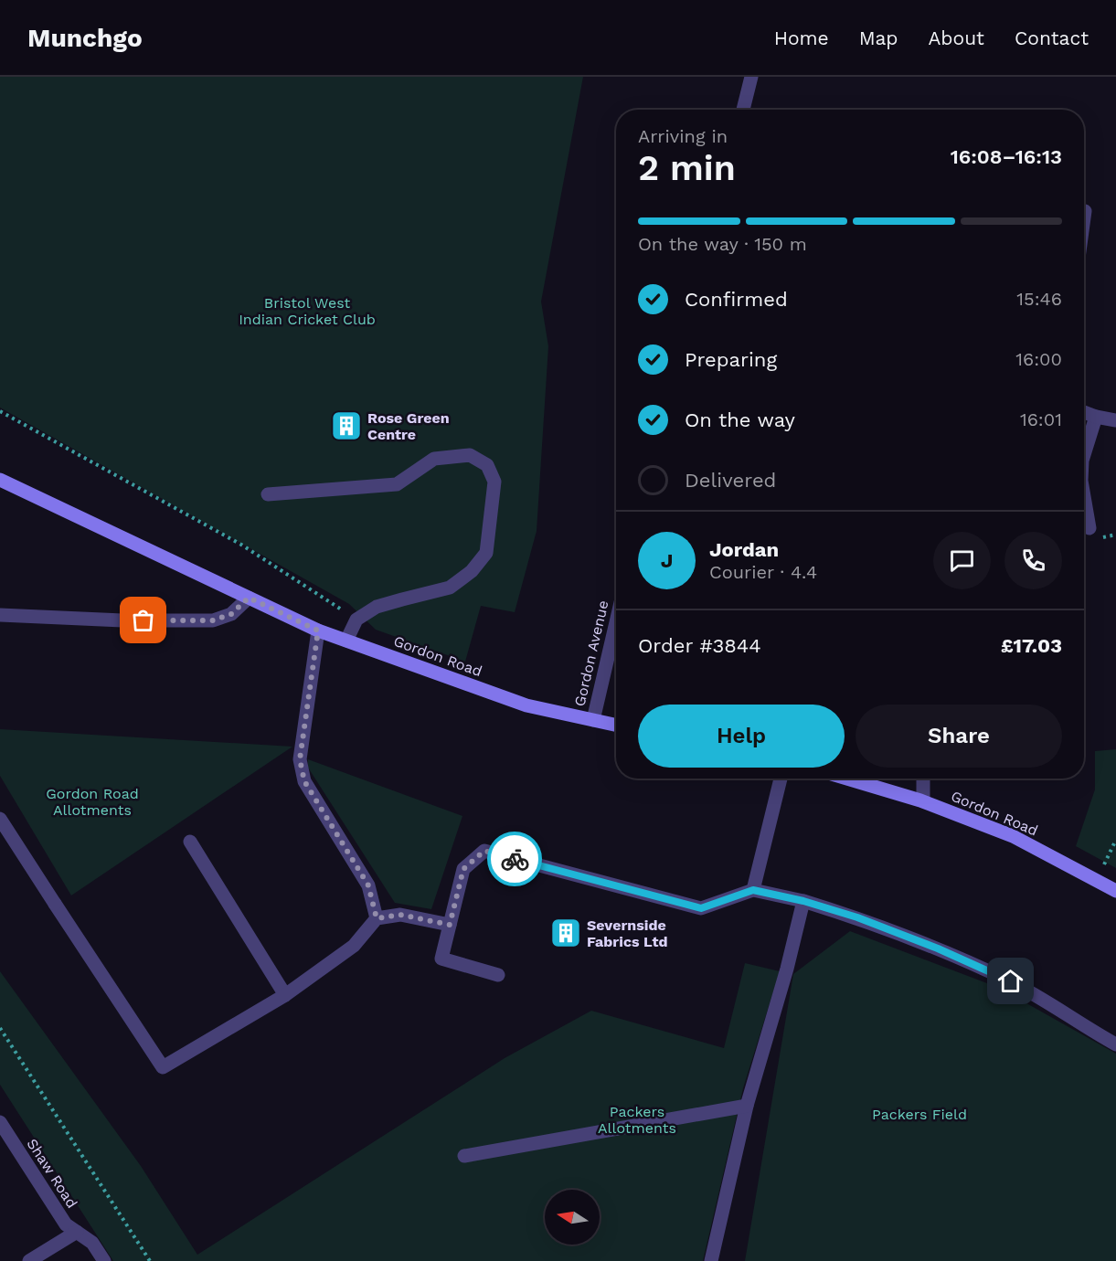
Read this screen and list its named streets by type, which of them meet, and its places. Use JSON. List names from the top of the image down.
{
  "streets": {
    "main road": ["Gordon Road"],
    "street": ["Gordon Avenue", "Shaw Road"]
  },
  "crossings": [
    ["Gordon Avenue", "Gordon Road"]
  ],
  "parks": [
    "Bristol West Indian Cricket Club",
    "Gordon Road Allotments",
    "Packers Allotments",
    "Packers Field"
  ],
  "places": {
    "building": ["Rose Green Centre", "Severnside Fabrics Ltd"]
  },
  "north": "left",
  "page": {
    "header": "Munchgo",
    "nav": [
      "Home",
      "Map",
      "About",
      "Contact"
    ],
    "heading": ["2 min", "Arriving in", "16:08–16:13"],
    "panel": [
      "Jordan",
      "Courier · 4.4",
      "Order #3844",
      "£17.03"
    ],
    "bar": "On the way · 150 m",
    "list": [
      ["Confirmed", "15:46"],
      ["Preparing", "16:00"],
      ["On the way", "16:01"],
      "Delivered"
    ],
    "round": "J",
    "buttons": ["Help", "Share"]
  }
}
